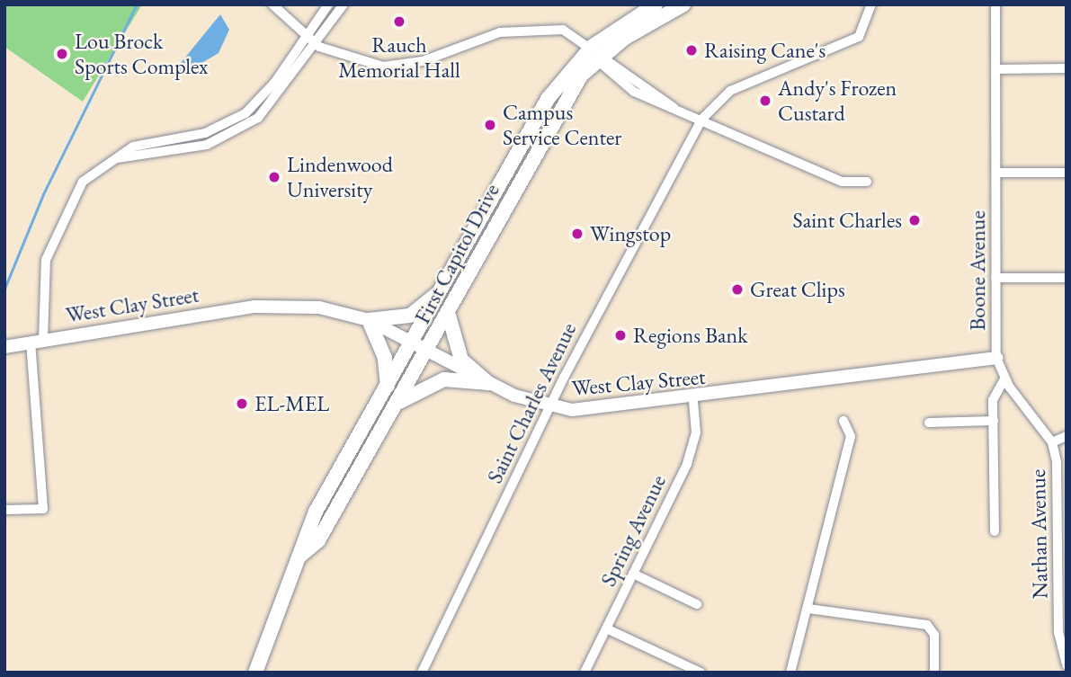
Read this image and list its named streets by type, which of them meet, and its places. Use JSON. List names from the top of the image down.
{
  "streets": {
    "main road": ["First Capitol Drive"],
    "street": [
      "Boone Avenue",
      "West Clay Street",
      "Saint Charles Avenue",
      "Spring Avenue",
      "Nathan Avenue"
    ]
  },
  "crossings": [
    ["First Capitol Drive", "West Clay Street"],
    ["Boone Avenue", "West Clay Street"],
    ["Boone Avenue", "Nathan Avenue"],
    ["West Clay Street", "Saint Charles Avenue"],
    ["West Clay Street", "Spring Avenue"]
  ],
  "places": [
    "Rauch Memorial Hall",
    "Raising Cane's",
    "Lou Brock Sports Complex",
    "Andy's Frozen Custard",
    "Campus Service Center",
    "Lindenwood University",
    "Saint Charles",
    "Wingstop",
    "Great Clips",
    "Regions Bank",
    "EL-MEL"
  ]
}
